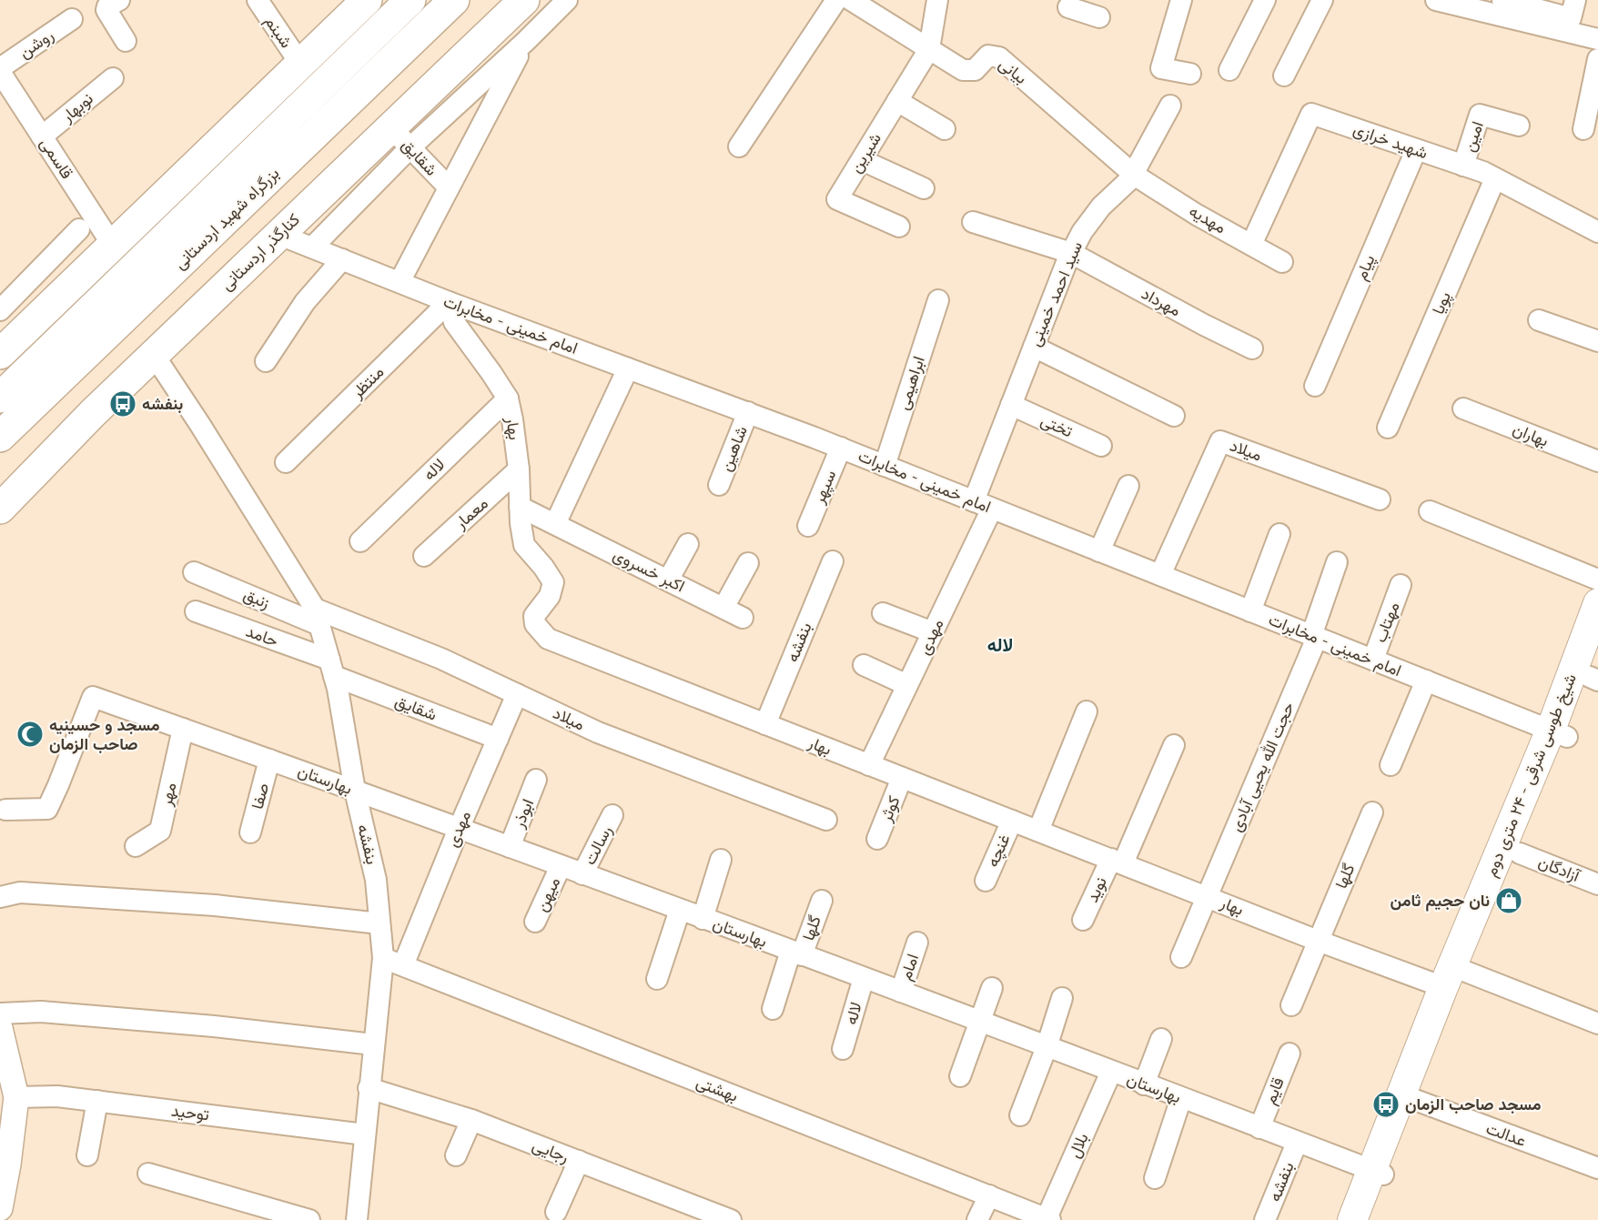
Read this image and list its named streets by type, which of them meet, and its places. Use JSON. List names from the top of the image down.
{
  "streets": {
    "main road": ["بزرگراه شهید اردستانی", "کنارگذر اردستانی", "شیخ طوسی شرقی - ۲۴ متری دوم"],
    "street": [
      "شبنم",
      "روشن",
      "بیانی",
      "نوبهار",
      "امین",
      "شهید خرازی",
      "شیرین",
      "شقایق",
      "قاسمی",
      "مهدیه",
      "پیام",
      "سید احمد خمینی",
      "مهرداد",
      "پویا",
      "امام خمینی - مخابرات",
      "منتظر",
      "ابراهیمی",
      "تختی",
      "بهار",
      "بهاران",
      "شاهین",
      "میلاد",
      "لاله",
      "سپهر",
      "معمار",
      "اکبر خسروی",
      "زنبق",
      "مهتاب",
      "حامد",
      "مهدی",
      "بنفشه",
      "حجت الله یحیی آبادی",
      "بهارستان",
      "مهر",
      "صفا",
      "کوثر",
      "ابوذر",
      "رسالت",
      "غنچه",
      "آزادگان",
      "گلها",
      "نوید",
      "میهن",
      "امام",
      "بهشتی",
      "قایم",
      "توحید",
      "عدالت",
      "بلال",
      "رجایی"
    ]
  },
  "crossings": [
    ["روشن", "قاسمی"],
    ["بیانی", "شیرین"],
    ["بیانی", "مهدیه"],
    ["بیانی", "سید احمد خمینی"],
    ["نوبهار", "قاسمی"],
    ["امین", "شهید خرازی"],
    ["شهید خرازی", "مهدیه"],
    ["شهید خرازی", "پیام"],
    ["شهید خرازی", "پویا"],
    ["شقایق", "کنارگذر اردستانی"],
    ["شقایق", "حامد"],
    ["شقایق", "مهدی"],
    ["شقایق", "بنفشه"],
    ["مهدیه", "سید احمد خمینی"],
    ["کنارگذر اردستانی", "امام خمینی - مخابرات"],
    ["کنارگذر اردستانی", "بنفشه"],
    ["سید احمد خمینی", "مهرداد"],
    ["سید احمد خمینی", "امام خمینی - مخابرات"],
    ["سید احمد خمینی", "تختی"],
    ["سید احمد خمینی", "مهدی"],
    ["امام خمینی - مخابرات", "منتظر"],
    ["امام خمینی - مخابرات", "ابراهیمی"],
    ["امام خمینی - مخابرات", "بهار"],
    ["امام خمینی - مخابرات", "شاهین"],
    ["امام خمینی - مخابرات", "میلاد"],
    ["امام خمینی - مخابرات", "سپهر"],
    ["امام خمینی - مخابرات", "مهتاب"],
    ["امام خمینی - مخابرات", "مهدی"],
    ["امام خمینی - مخابرات", "حجت الله یحیی آبادی"],
    ["امام خمینی - مخابرات", "شیخ طوسی شرقی - ۲۴ متری دوم"],
    ["منتظر", "بهار"],
    ["بهار", "لاله"],
    ["بهار", "معمار"],
    ["بهار", "اکبر خسروی"],
    ["بهار", "مهدی"],
    ["بهار", "بنفشه"],
    ["بهار", "حجت الله یحیی آبادی"],
    ["بهار", "شیخ طوسی شرقی - ۲۴ متری دوم"],
    ["بهار", "کوثر"],
    ["بهار", "غنچه"],
    ["بهار", "گلها"],
    ["بهار", "نوید"],
    ["میلاد", "زنبق"],
    ["میلاد", "مهدی"],
    ["میلاد", "بنفشه"],
    ["لاله", "بهارستان"],
    ["زنبق", "بنفشه"],
    ["حامد", "بنفشه"],
    ["مهدی", "بهارستان"],
    ["مهدی", "بهشتی"],
    ["بنفشه", "بهارستان"],
    ["بنفشه", "بهشتی"],
    ["بنفشه", "توحید"],
    ["بنفشه", "رجایی"],
    ["شیخ طوسی شرقی - ۲۴ متری دوم", "بهارستان"],
    ["شیخ طوسی شرقی - ۲۴ متری دوم", "آزادگان"],
    ["شیخ طوسی شرقی - ۲۴ متری دوم", "عدالت"],
    ["بهارستان", "مهر"],
    ["بهارستان", "صفا"],
    ["بهارستان", "ابوذر"],
    ["بهارستان", "رسالت"],
    ["بهارستان", "گلها"],
    ["بهارستان", "میهن"],
    ["بهارستان", "امام"],
    ["بهارستان", "قایم"],
    ["بهارستان", "بلال"],
    ["بهشتی", "بلال"]
  ],
  "districts": ["لاله"],
  "places": {
    "bus stop": ["بنفشه", "مسجد صاحب الزمان"],
    "mosque": ["مسجد و حسینیه صاحب الزمان"],
    "shop": ["نان حجیم ثامن"]
  }
}
